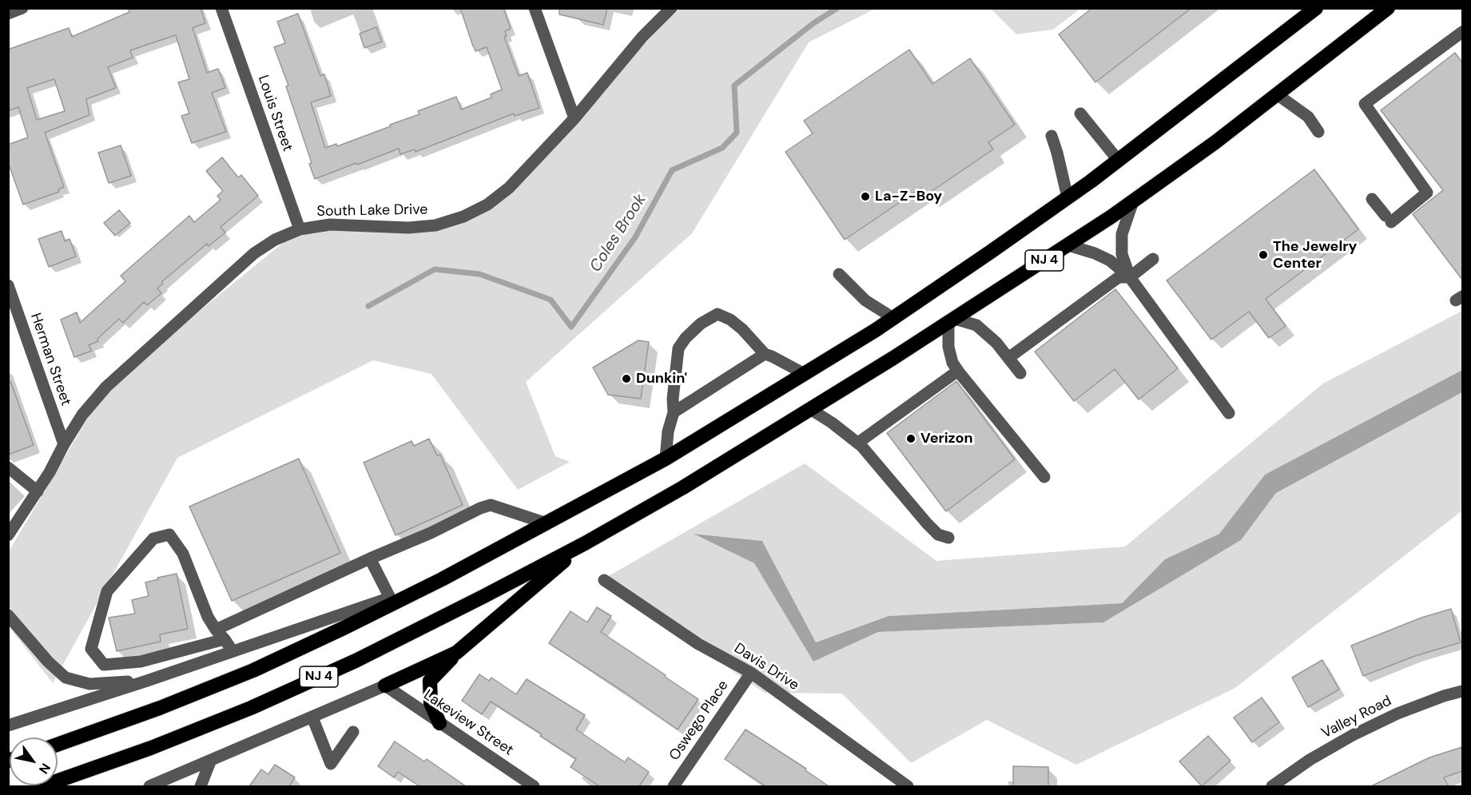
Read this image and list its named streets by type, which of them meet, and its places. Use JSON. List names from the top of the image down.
{
  "streets": {
    "highway": ["NJ 4"],
    "street": [
      "Louis Street",
      "South Lake Drive",
      "Herman Street",
      "Davis Drive",
      "Valley Road",
      "Oswego Place",
      "Lakeview Street"
    ]
  },
  "crossings": [
    ["Louis Street", "South Lake Drive"],
    ["South Lake Drive", "Herman Street"],
    ["Davis Drive", "Oswego Place"]
  ],
  "water": ["Coles Brook"],
  "places": [
    "La-Z-Boy",
    "The Jewelry Center",
    "Dunkin'",
    "Verizon"
  ],
  "north": "bottom right"
}
